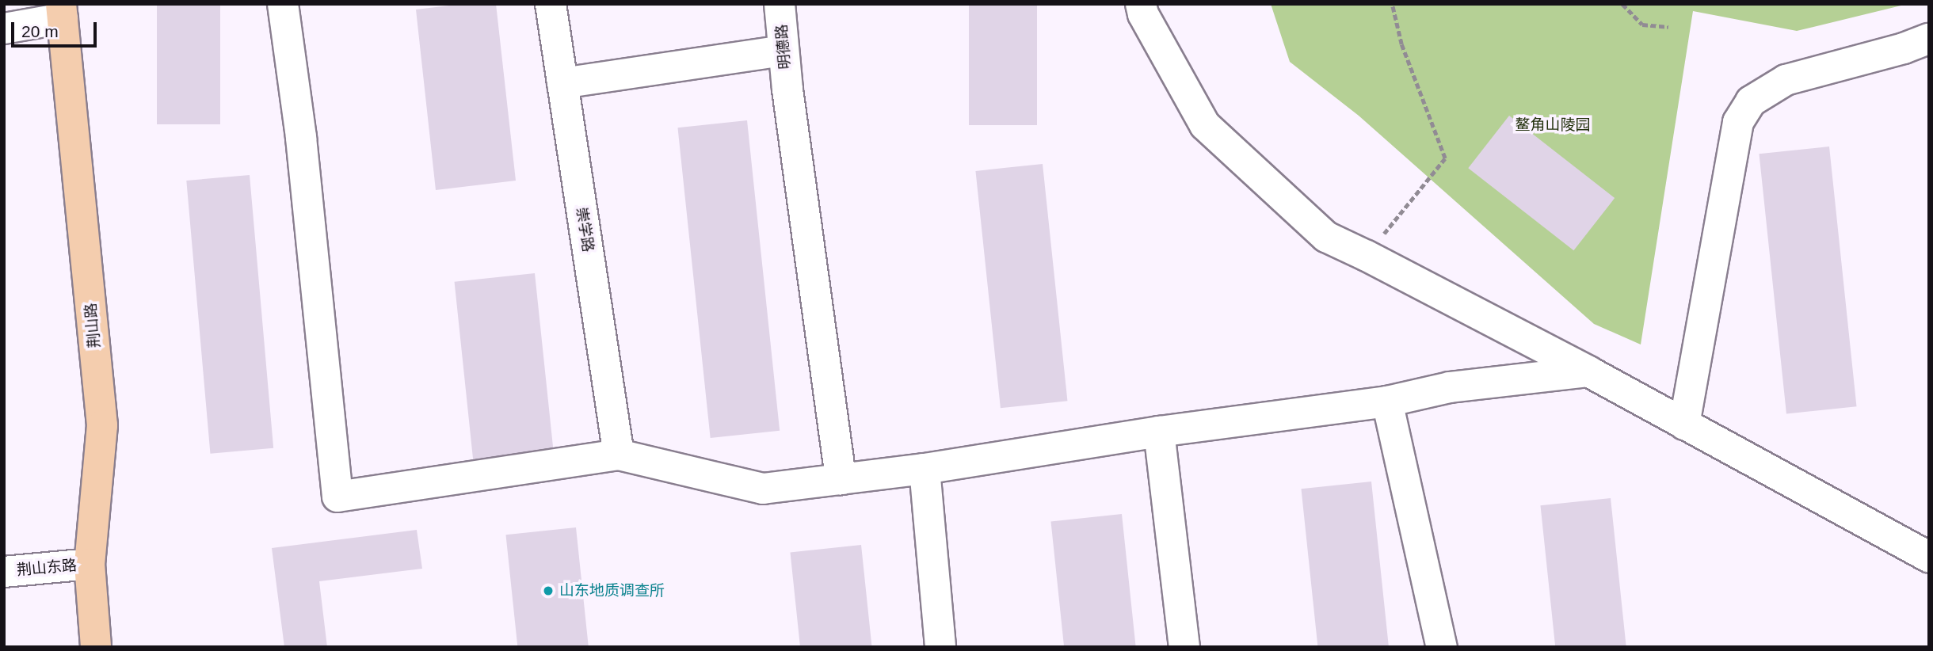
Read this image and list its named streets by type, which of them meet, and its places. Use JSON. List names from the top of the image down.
{
  "streets": {
    "main road": ["荆山路"],
    "street": ["明德路", "崇学路", "荆山东路"]
  },
  "crossings": [
    ["荆山路", "荆山东路"]
  ],
  "parks": ["鳌角山陵园"],
  "places": ["山东地质调查所"],
  "scale_bar": "20 m"
}
